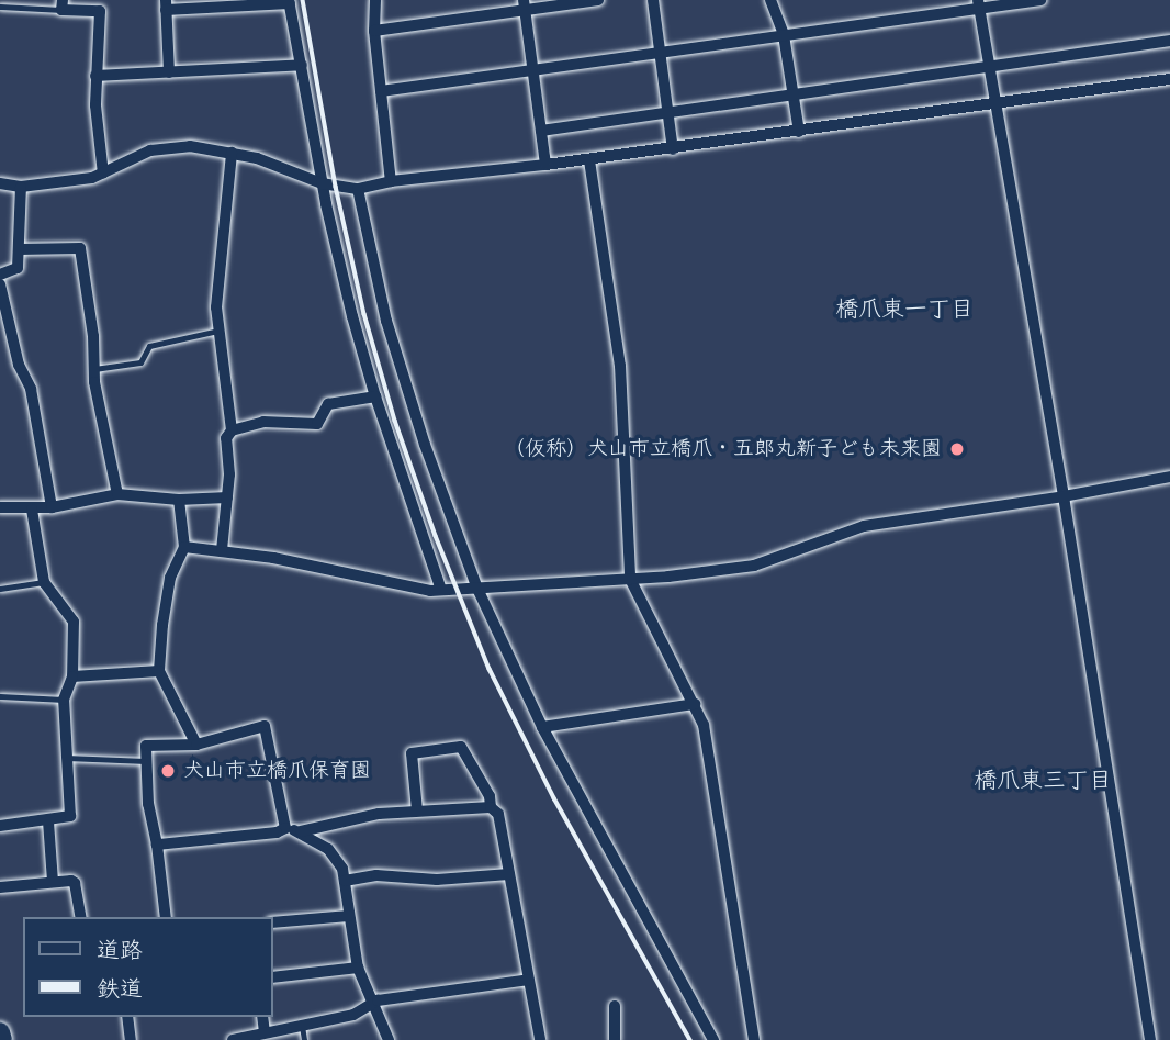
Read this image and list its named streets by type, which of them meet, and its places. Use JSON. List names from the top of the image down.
{
  "districts": ["橋爪東一丁目", "橋爪東三丁目"],
  "places": ["（仮称）犬山市立橋爪・五郎丸新子ども未来園", "犬山市立橋爪保育園"],
  "legend": ["道路", "鉄道"]
}
